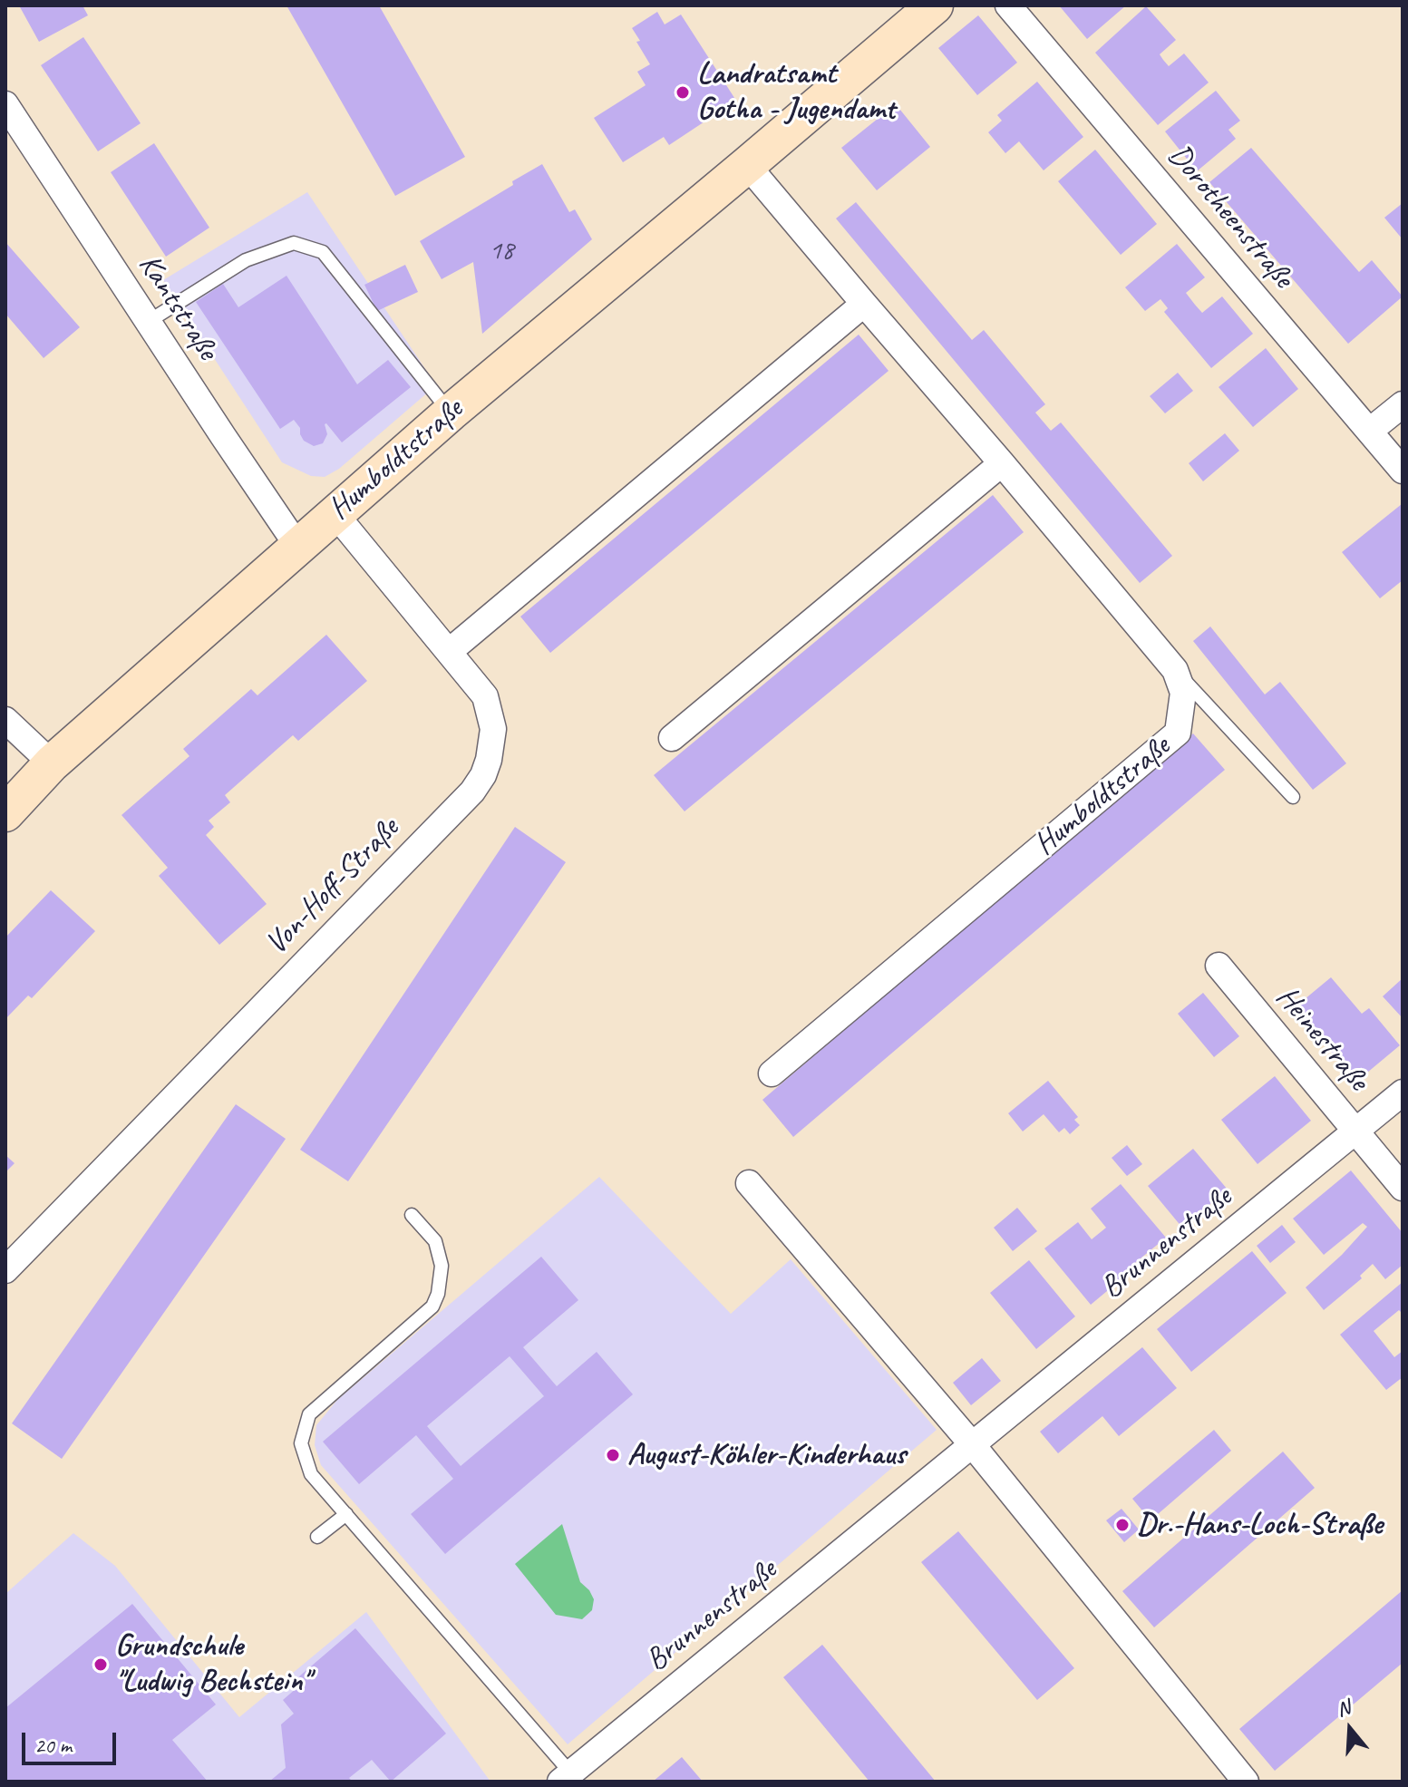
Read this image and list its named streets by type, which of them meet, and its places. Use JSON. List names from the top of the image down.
{
  "streets": {
    "main road": ["Humboldtstraße"],
    "street": [
      "Dorotheenstraße",
      "Kantstraße",
      "Von-Hoff-Straße",
      "Heinestraße",
      "Brunnenstraße"
    ]
  },
  "crossings": [
    ["Kantstraße", "Humboldtstraße"],
    ["Humboldtstraße", "Von-Hoff-Straße"],
    ["Heinestraße", "Brunnenstraße"]
  ],
  "places": [
    "Landratsamt Gotha - Jugendamt",
    "August-Köhler-Kinderhaus",
    "Dr.-Hans-Loch-Straße",
    "Grundschule \"Ludwig Bechstein\""
  ],
  "house_numbers": ["18"],
  "scale_bar": "20 m",
  "north": "top"
}
